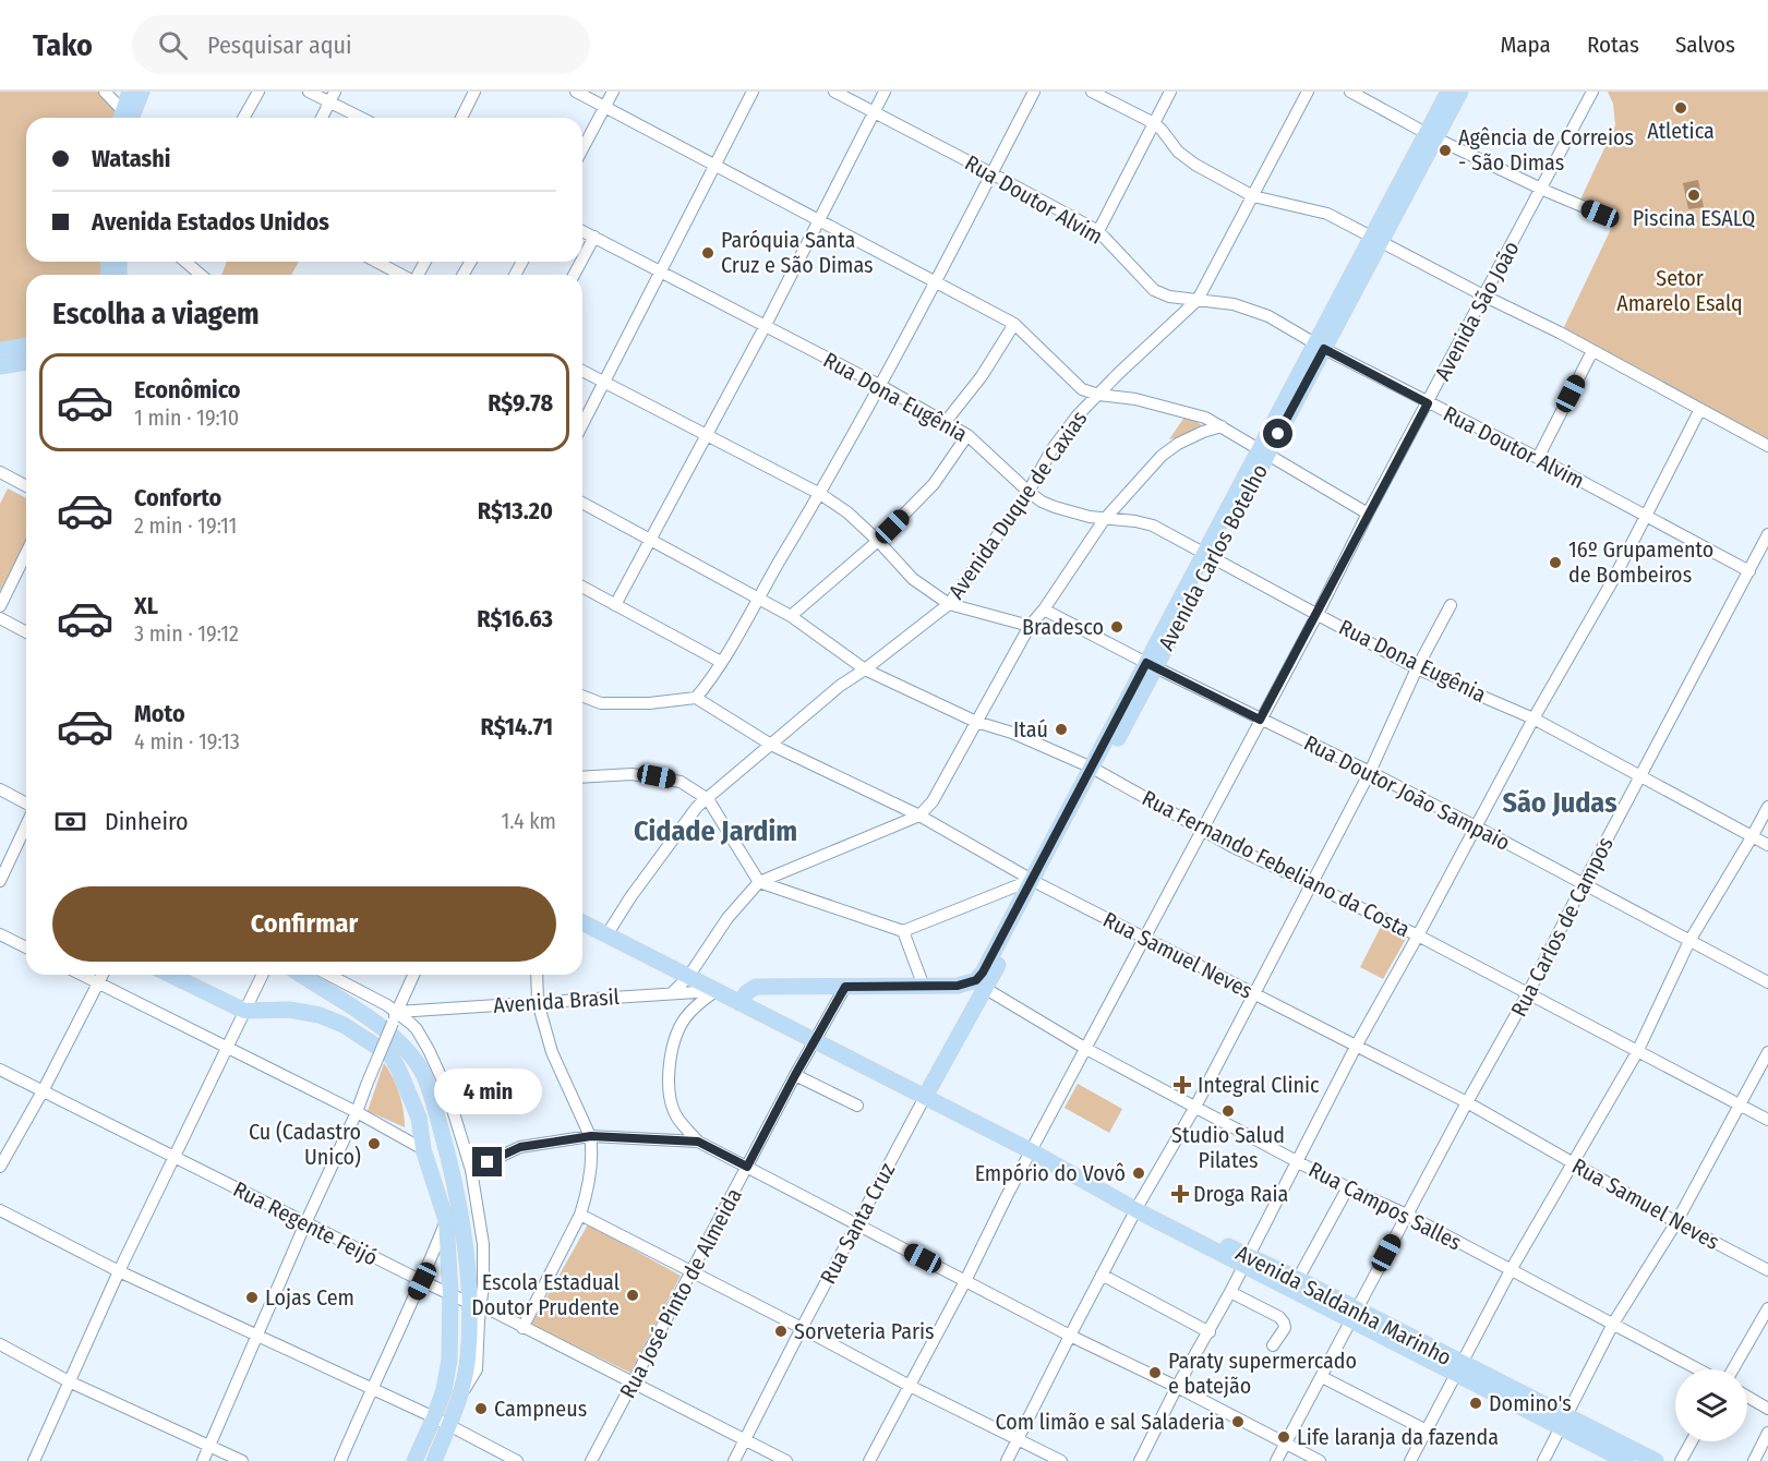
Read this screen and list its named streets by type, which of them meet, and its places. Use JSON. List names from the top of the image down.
{
  "streets": {
    "main road": ["Avenida Carlos Botelho", "Rua Santa Cruz", "Avenida Saldanha Marinho"],
    "street": [
      "Rua Doutor Alvim",
      "Avenida São João",
      "Rua Dona Eugênia",
      "Avenida Duque de Caxias",
      "Rua Doutor João Sampaio",
      "Rua Fernando Febeliano da Costa",
      "Rua Carlos de Campos",
      "Rua Samuel Neves",
      "Avenida Brasil",
      "Rua Campos Salles",
      "Rua Regente Feijó",
      "Rua José Pinto de Almeida"
    ]
  },
  "crossings": [
    ["Rua Doutor Alvim", "Avenida São João"],
    ["Rua Doutor Alvim", "Avenida Duque de Caxias"],
    ["Rua Doutor Alvim", "Avenida Carlos Botelho"],
    ["Rua Doutor Alvim", "Rua Carlos de Campos"],
    ["Avenida São João", "Rua Dona Eugênia"],
    ["Avenida São João", "Rua Doutor João Sampaio"],
    ["Avenida São João", "Rua Fernando Febeliano da Costa"],
    ["Avenida São João", "Rua Samuel Neves"],
    ["Avenida São João", "Rua Campos Salles"],
    ["Avenida São João", "Avenida Saldanha Marinho"],
    ["Rua Dona Eugênia", "Avenida Duque de Caxias"],
    ["Rua Dona Eugênia", "Avenida Carlos Botelho"],
    ["Rua Dona Eugênia", "Rua Carlos de Campos"],
    ["Avenida Duque de Caxias", "Rua Fernando Febeliano da Costa"],
    ["Avenida Duque de Caxias", "Rua Samuel Neves"],
    ["Avenida Duque de Caxias", "Avenida Saldanha Marinho"],
    ["Avenida Carlos Botelho", "Rua Doutor João Sampaio"],
    ["Avenida Carlos Botelho", "Rua Fernando Febeliano da Costa"],
    ["Avenida Carlos Botelho", "Rua Samuel Neves"],
    ["Avenida Carlos Botelho", "Rua Campos Salles"],
    ["Avenida Carlos Botelho", "Rua Santa Cruz"],
    ["Rua Doutor João Sampaio", "Rua Carlos de Campos"],
    ["Rua Fernando Febeliano da Costa", "Rua Carlos de Campos"],
    ["Rua Carlos de Campos", "Rua Samuel Neves"],
    ["Rua Carlos de Campos", "Rua Campos Salles"],
    ["Rua Carlos de Campos", "Avenida Saldanha Marinho"],
    ["Avenida Brasil", "Avenida Saldanha Marinho"],
    ["Rua Campos Salles", "Rua Santa Cruz"],
    ["Rua Regente Feijó", "Rua Santa Cruz"],
    ["Rua Regente Feijó", "Rua José Pinto de Almeida"],
    ["Rua Santa Cruz", "Avenida Saldanha Marinho"],
    ["Rua José Pinto de Almeida", "Avenida Saldanha Marinho"]
  ],
  "districts": ["São Judas", "Cidade Jardim"],
  "parks": ["Setor Amarelo Esalq"],
  "places": {
    "other": [
      "Atletica",
      "Agência de Correios - São Dimas",
      "Piscina ESALQ",
      "Paróquia Santa Cruz e São Dimas",
      "16º Grupamento de Bombeiros",
      "Bradesco",
      "Itaú",
      "Studio Salud Pilates",
      "Cu (Cadastro Unico)",
      "Empório do Vovô",
      "Escola Estadual Doutor Prudente",
      "Lojas Cem",
      "Sorveteria Paris",
      "Paraty supermercado e batejão",
      "Domino's",
      "Campneus",
      "Com limão e sal Saladeria",
      "Life laranja da fazenda"
    ],
    "health": ["Integral Clinic", "Droga Raia"]
  },
  "page": {
    "header": "Tako",
    "search": "Pesquisar aqui",
    "nav": ["Mapa", "Rotas", "Salvos"],
    "banner": ["Watashi", "Avenida Estados Unidos"],
    "heading": "Escolha a viagem",
    "list": [
      {
        "name": "Econômico",
        "note": "1 min · 19:10",
        "value": "R$9.78"
      },
      {
        "name": "Conforto",
        "note": "2 min · 19:11",
        "value": "R$13.20"
      },
      {
        "name": "XL",
        "note": "3 min · 19:12",
        "value": "R$16.63"
      },
      {
        "name": "Moto",
        "note": "4 min · 19:13",
        "value": "R$14.71"
      }
    ],
    "pay": ["Dinheiro", "1.4 km"],
    "buttons": "Confirmar",
    "bubble": "4 min"
  }
}
